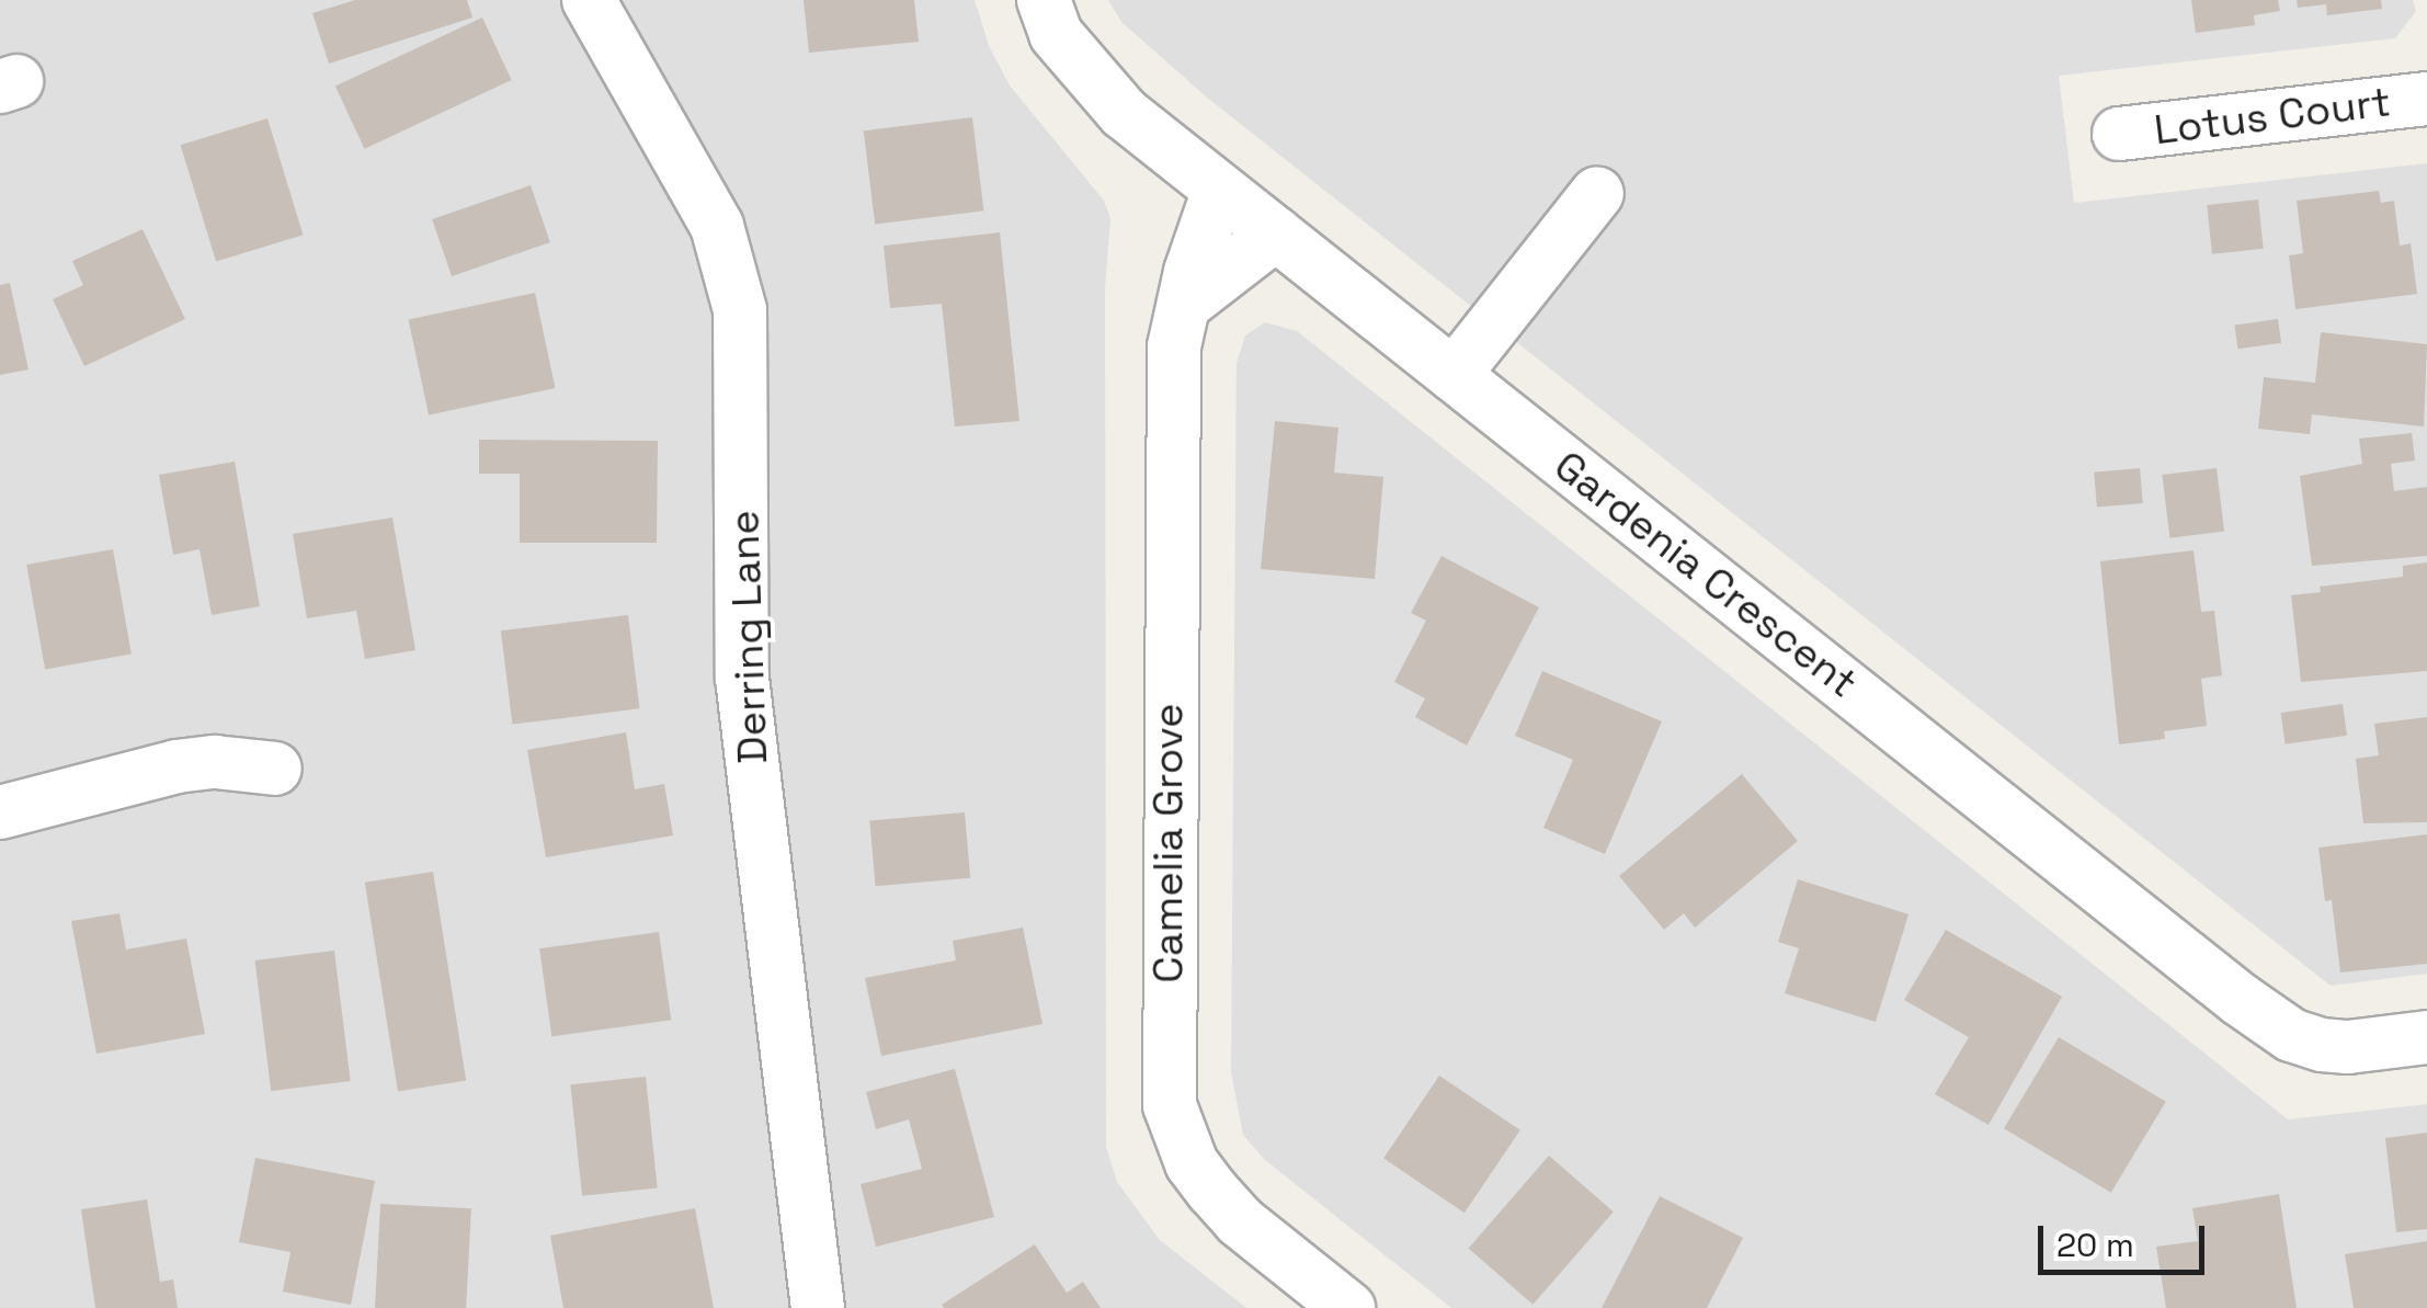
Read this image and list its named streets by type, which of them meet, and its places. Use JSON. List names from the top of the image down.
{
  "streets": {
    "street": [
      "Lotus Court",
      "Gardenia Crescent",
      "Derring Lane",
      "Camelia Grove"
    ]
  },
  "crossings": [
    ["Gardenia Crescent", "Camelia Grove"]
  ],
  "scale_bar": "20 m"
}
